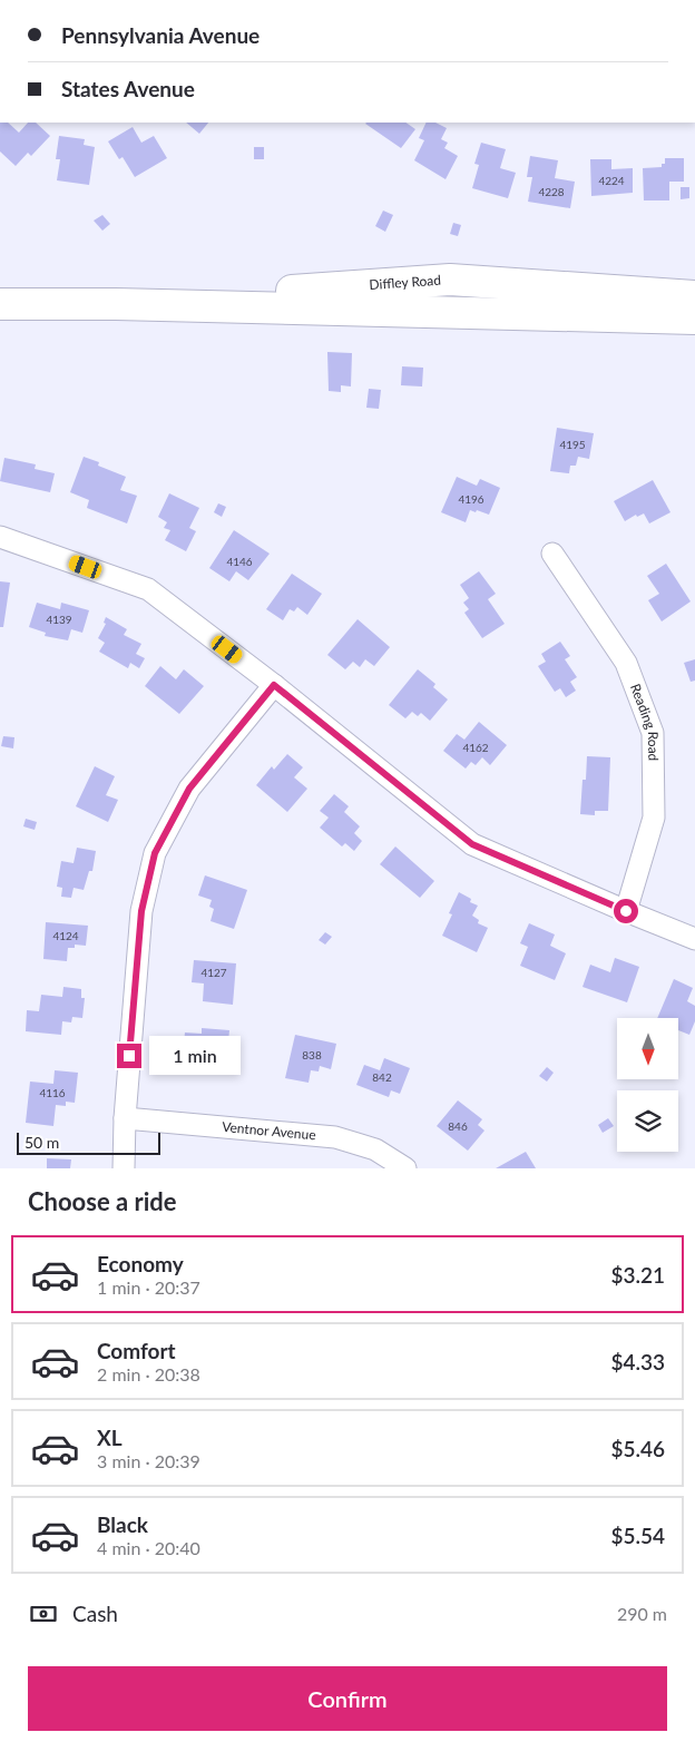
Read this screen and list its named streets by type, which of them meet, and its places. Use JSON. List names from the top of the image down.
{
  "streets": {
    "main road": ["Diffley Road"],
    "street": ["Reading Road", "Ventnor Avenue"]
  },
  "house_numbers": [
    "4224",
    "4228",
    "4195",
    "4196",
    "4146",
    "4139",
    "4162",
    "4124",
    "4127",
    "838",
    "842",
    "4116",
    "846"
  ],
  "scale_bar": "50 m",
  "north": "bottom",
  "page": {
    "banner": ["Pennsylvania Avenue", "States Avenue"],
    "bubble": "1 min",
    "scale": "50 m",
    "heading": "Choose a ride",
    "list": [
      {
        "name": "Economy",
        "note": "1 min · 20:37",
        "value": "$3.21"
      },
      {
        "name": "Comfort",
        "note": "2 min · 20:38",
        "value": "$4.33"
      },
      {
        "name": "XL",
        "note": "3 min · 20:39",
        "value": "$5.46"
      },
      {
        "name": "Black",
        "note": "4 min · 20:40",
        "value": "$5.54"
      }
    ],
    "pay": ["Cash", "290 m"],
    "buttons": "Confirm"
  }
}
